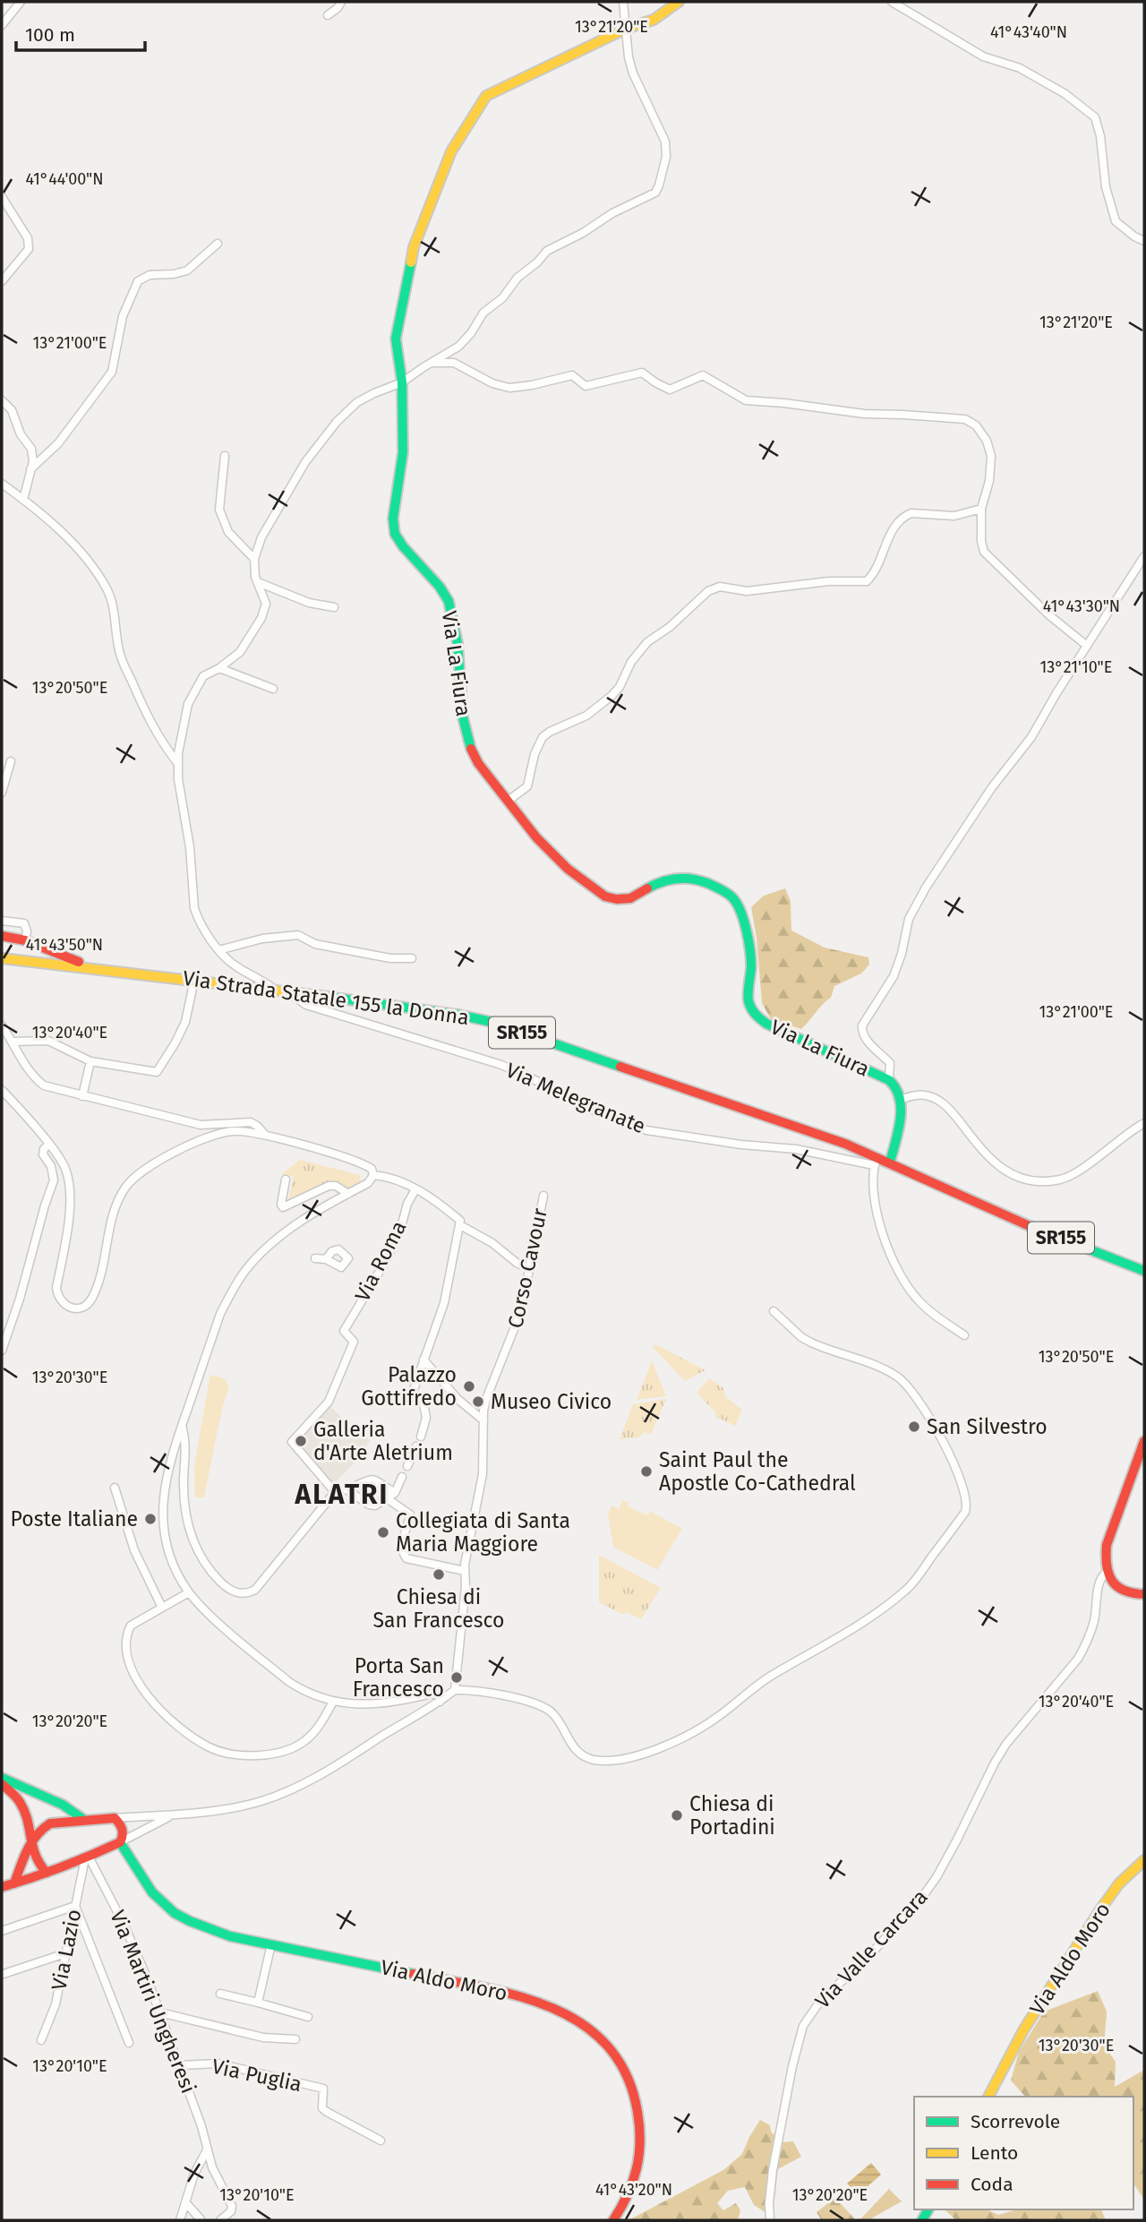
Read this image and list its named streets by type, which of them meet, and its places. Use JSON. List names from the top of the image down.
{
  "streets": {
    "main road": [
      "Via La Fiura",
      "Via Strada Statale 155 la Donna",
      "SR155",
      "Via Aldo Moro"
    ],
    "street": [
      "Via Melegranate",
      "Via Roma",
      "Corso Cavour",
      "Via Valle Carcara",
      "Via Lazio",
      "Via Martiri Ungheresi",
      "Via Puglia"
    ]
  },
  "crossings": [
    ["Via Strada Statale 155 la Donna", "Via Melegranate"],
    ["Via Lazio", "Via Martiri Ungheresi"],
    ["Via Martiri Ungheresi", "Via Puglia"]
  ],
  "districts": ["ALATRI"],
  "places": [
    "Palazzo Gottifredo",
    "Museo Civico",
    "San Silvestro",
    "Galleria d'Arte Aletrium",
    "Saint Paul the Apostle Co-Cathedral",
    "Poste Italiane",
    "Collegiata di Santa Maria Maggiore",
    "Chiesa di San Francesco",
    "Porta San Francesco",
    "Chiesa di Portadini"
  ],
  "legend": ["Scorrevole", "Lento", "Coda"],
  "scale_bar": "100 m",
  "coordinates": [
    "13°21'20\"E",
    "41°43'40\"N",
    "41°44'00\"N",
    "13°21'00\"E",
    "41°43'30\"N",
    "13°21'10\"E",
    "13°20'50\"E",
    "41°43'50\"N",
    "13°20'40\"E",
    "13°20'30\"E",
    "13°20'20\"E",
    "13°20'10\"E",
    "41°43'20\"N"
  ]
}
